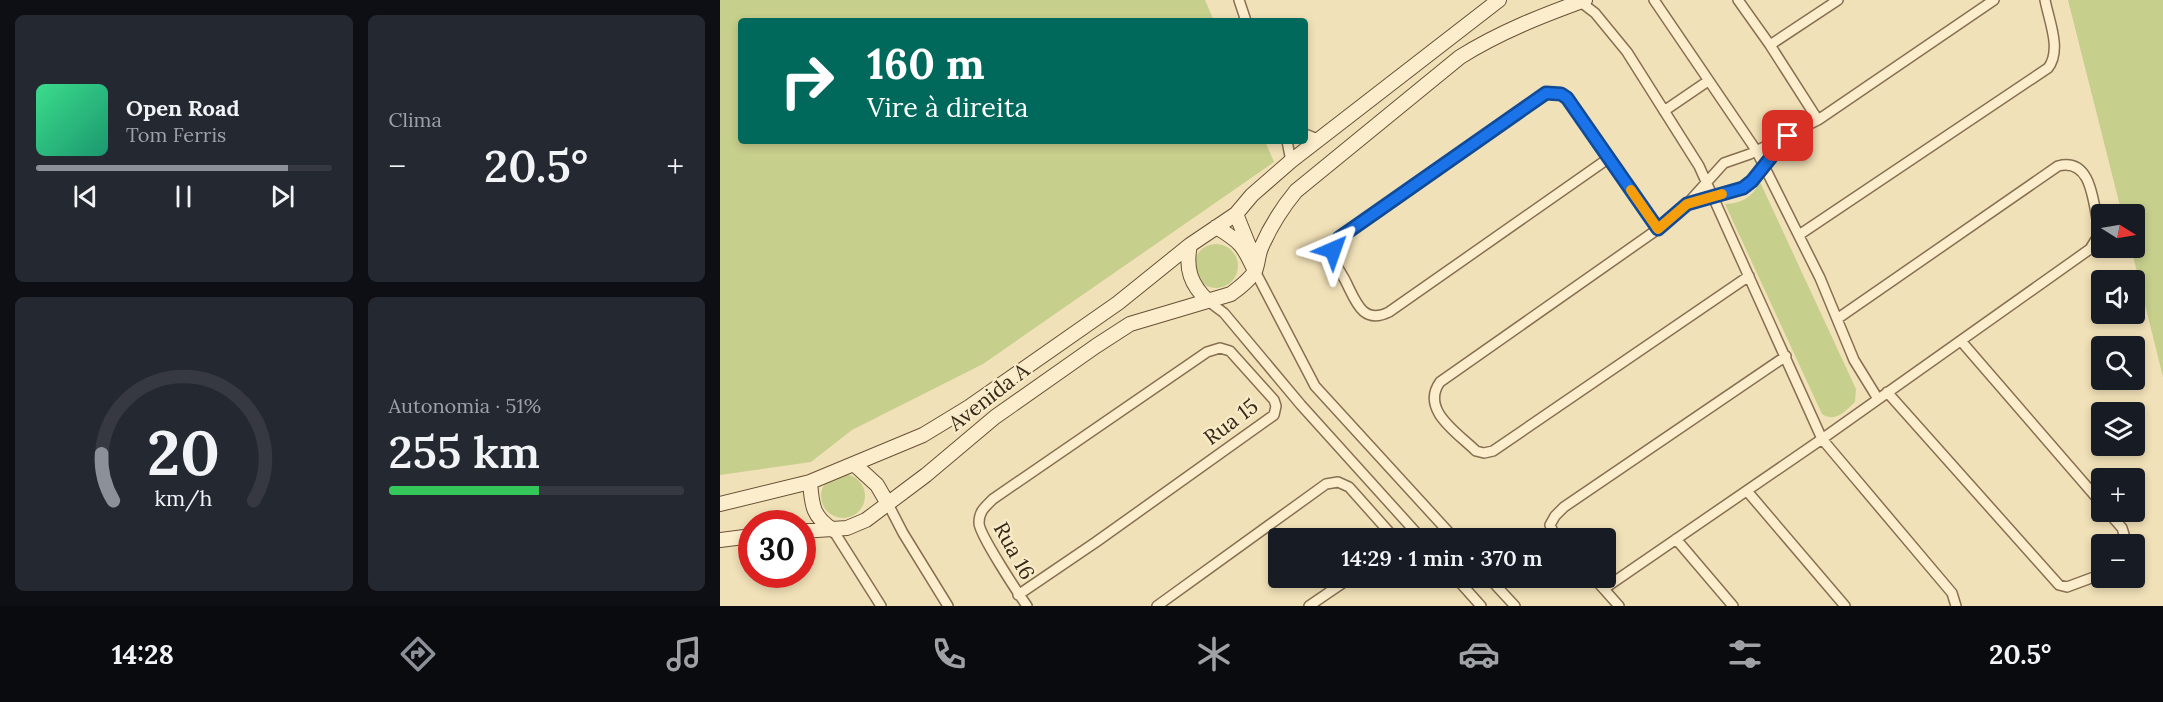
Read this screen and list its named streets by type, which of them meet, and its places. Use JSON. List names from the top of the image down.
{
  "streets": {
    "main road": ["Avenida A"],
    "street": ["Rua 15", "Rua 16"]
  },
  "crossings": [
    ["Rua 15", "Rua 16"]
  ],
  "north": "right",
  "page": {
    "tile": [
      "Clima",
      ["Autonomia · 51%", "255 km"]
    ],
    "turn": ["160 m", "Vire à direita"],
    "song": ["Open Road", "Tom Ferris"],
    "heat": ["−", "20.5°", "+"],
    "map_buttons": ["+", "−"],
    "limit": "30",
    "trip": "14:29 · 1 min · 370 m",
    "tabs": ["14:28", "20.5°"],
    "gauge": ["20", "km/h"]
  }
}
